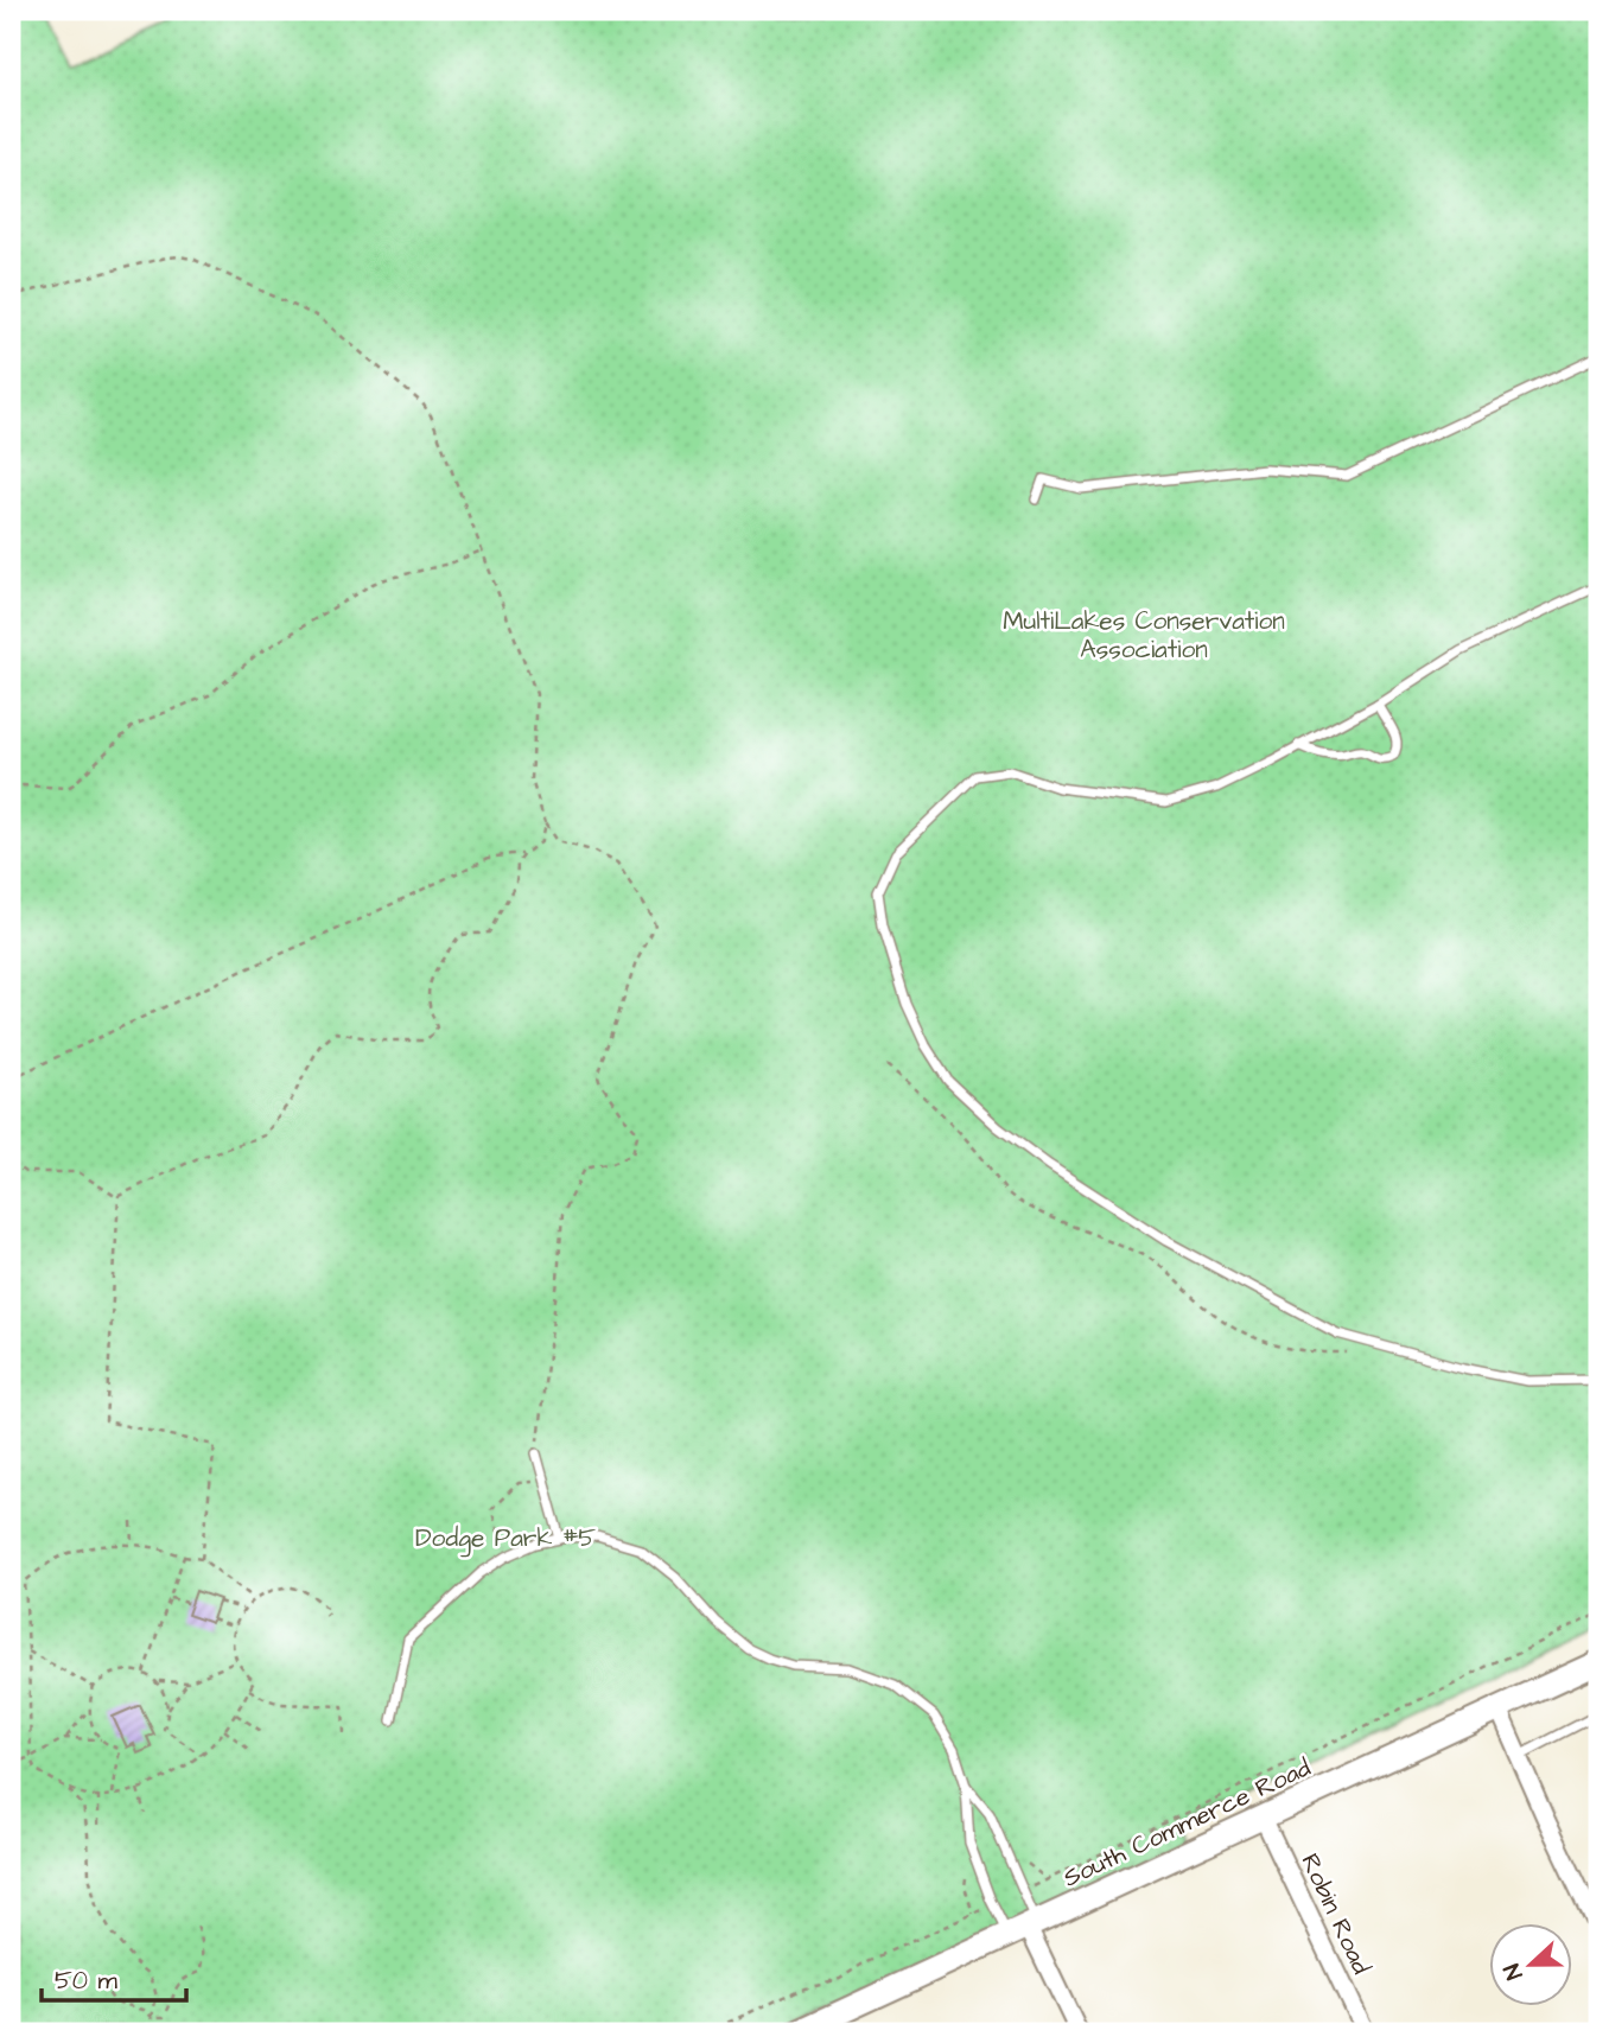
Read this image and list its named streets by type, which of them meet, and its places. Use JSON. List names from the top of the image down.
{
  "streets": {
    "street": ["South Commerce Road", "Robin Road"]
  },
  "crossings": [
    ["South Commerce Road", "Robin Road"]
  ],
  "parks": ["MultiLakes Conservation Association", "Dodge Park #5"],
  "scale_bar": "50 m",
  "north": "left"
}
